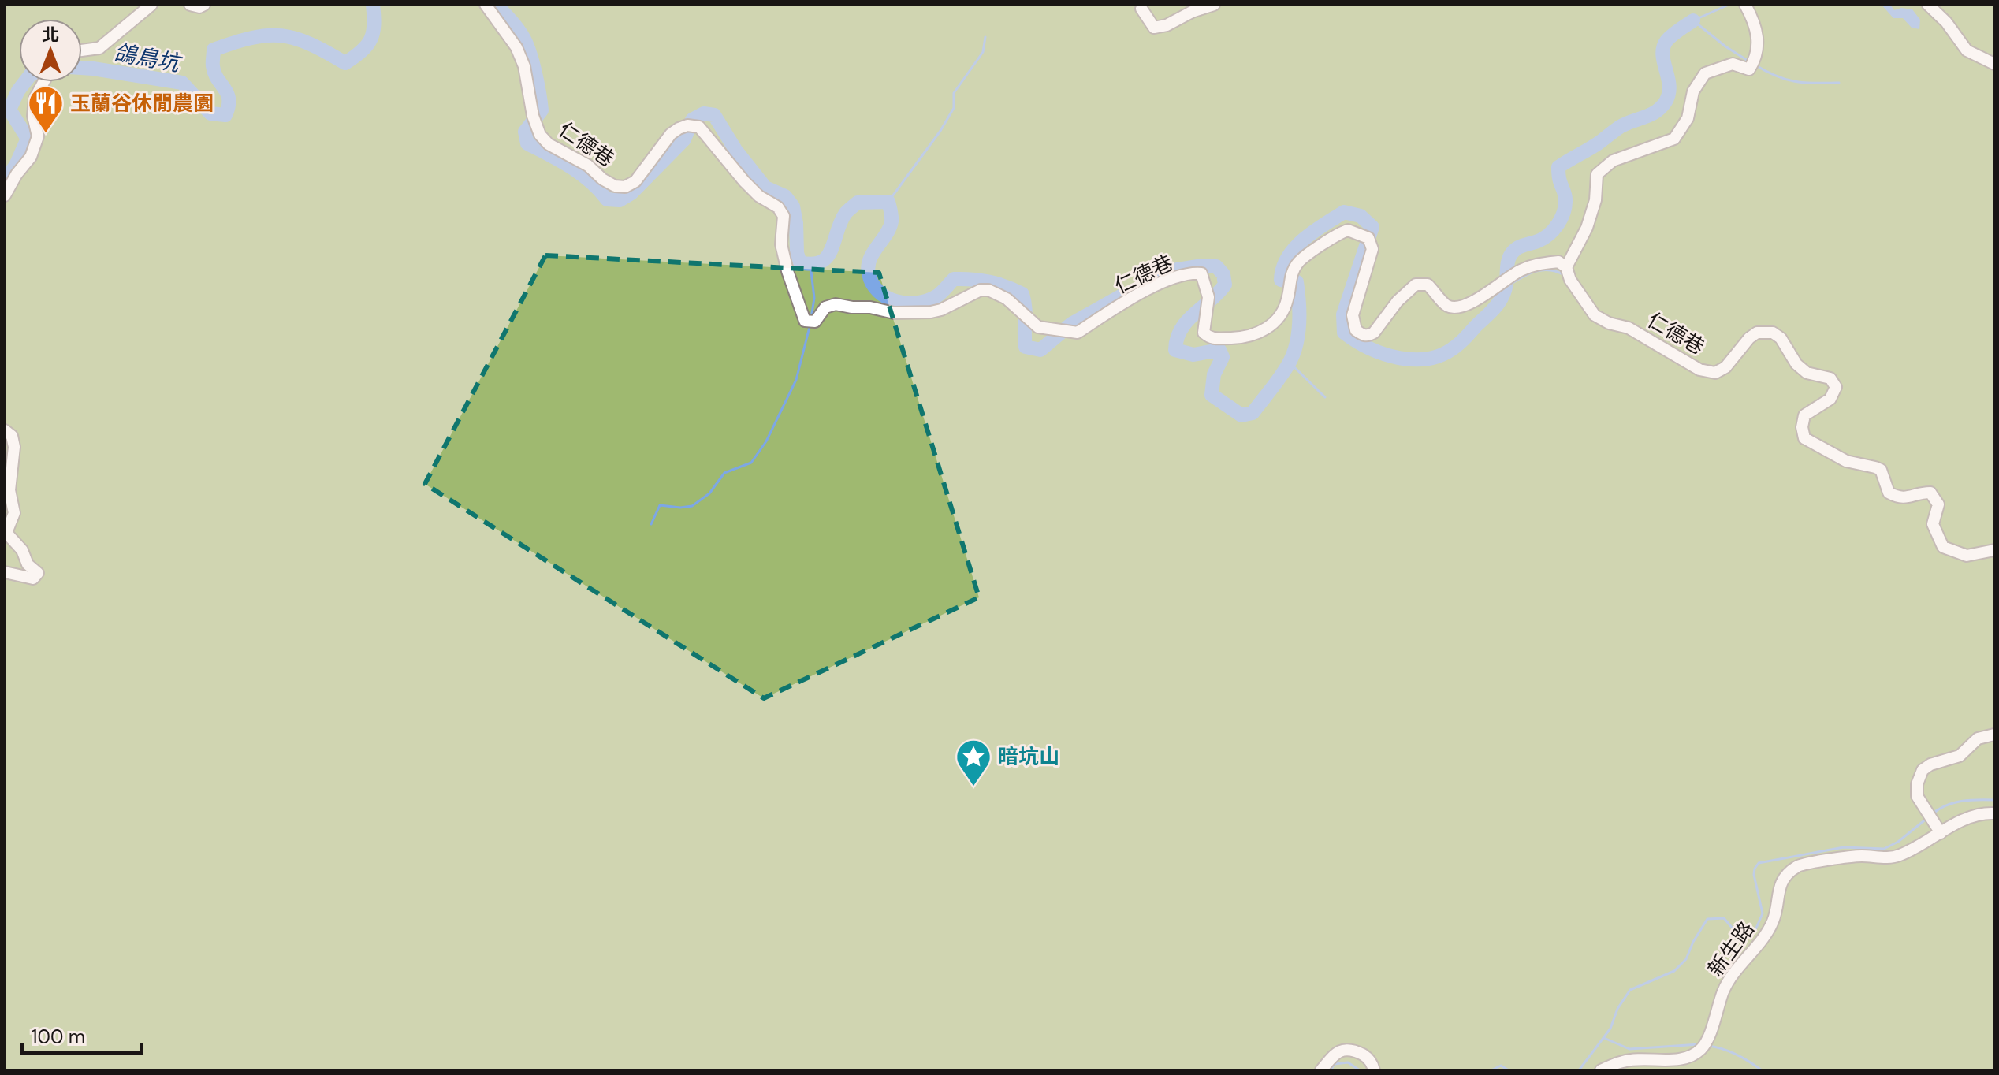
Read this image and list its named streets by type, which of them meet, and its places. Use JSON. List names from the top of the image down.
{
  "streets": {
    "street": ["仁德巷", "新生路"]
  },
  "water": ["鴿鳥坑"],
  "places": {
    "restaurant": ["玉蘭谷休閒農園"],
    "place": ["暗坑山"]
  },
  "scale_bar": "100 m",
  "north": "top"
}
